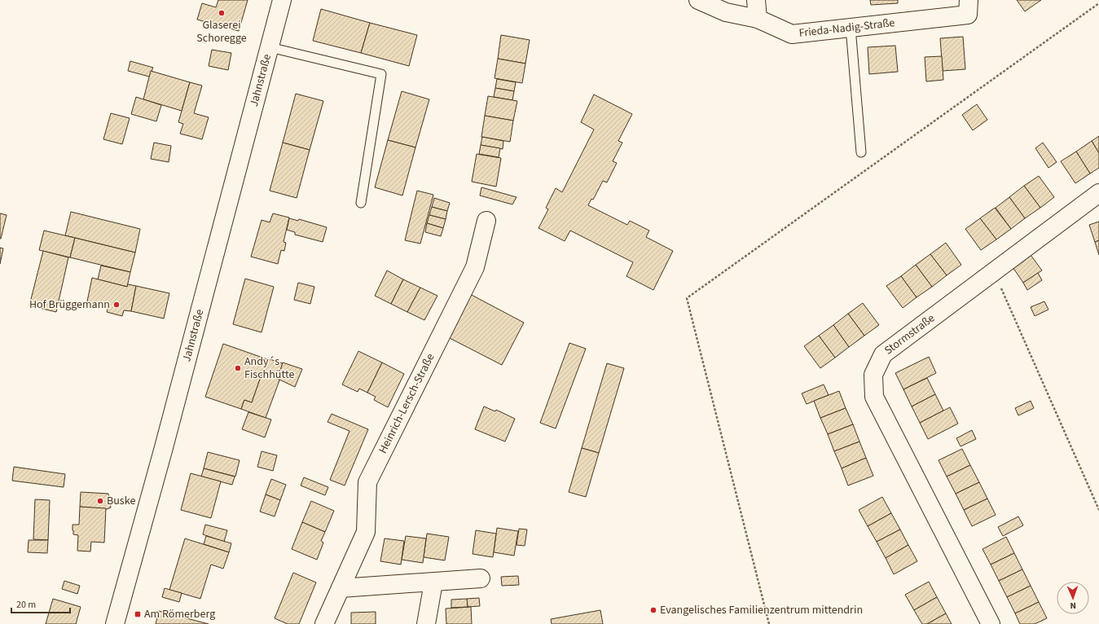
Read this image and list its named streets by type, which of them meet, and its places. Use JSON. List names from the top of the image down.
{
  "streets": {
    "street": [
      "Frieda-Nadig-Straße",
      "Jahnstraße",
      "Stormstraße",
      "Heinrich-Lersch-Straße"
    ]
  },
  "places": {
    "other": [
      "Glaserei Schoregge",
      "Hof Brüggemann",
      "Andy´s Fischhütte",
      "Buske",
      "Evangelisches Familienzentrum mittendrin"
    ],
    "transit": ["Am Römerberg"]
  },
  "scale_bar": "20 m",
  "north": "bottom"
}
